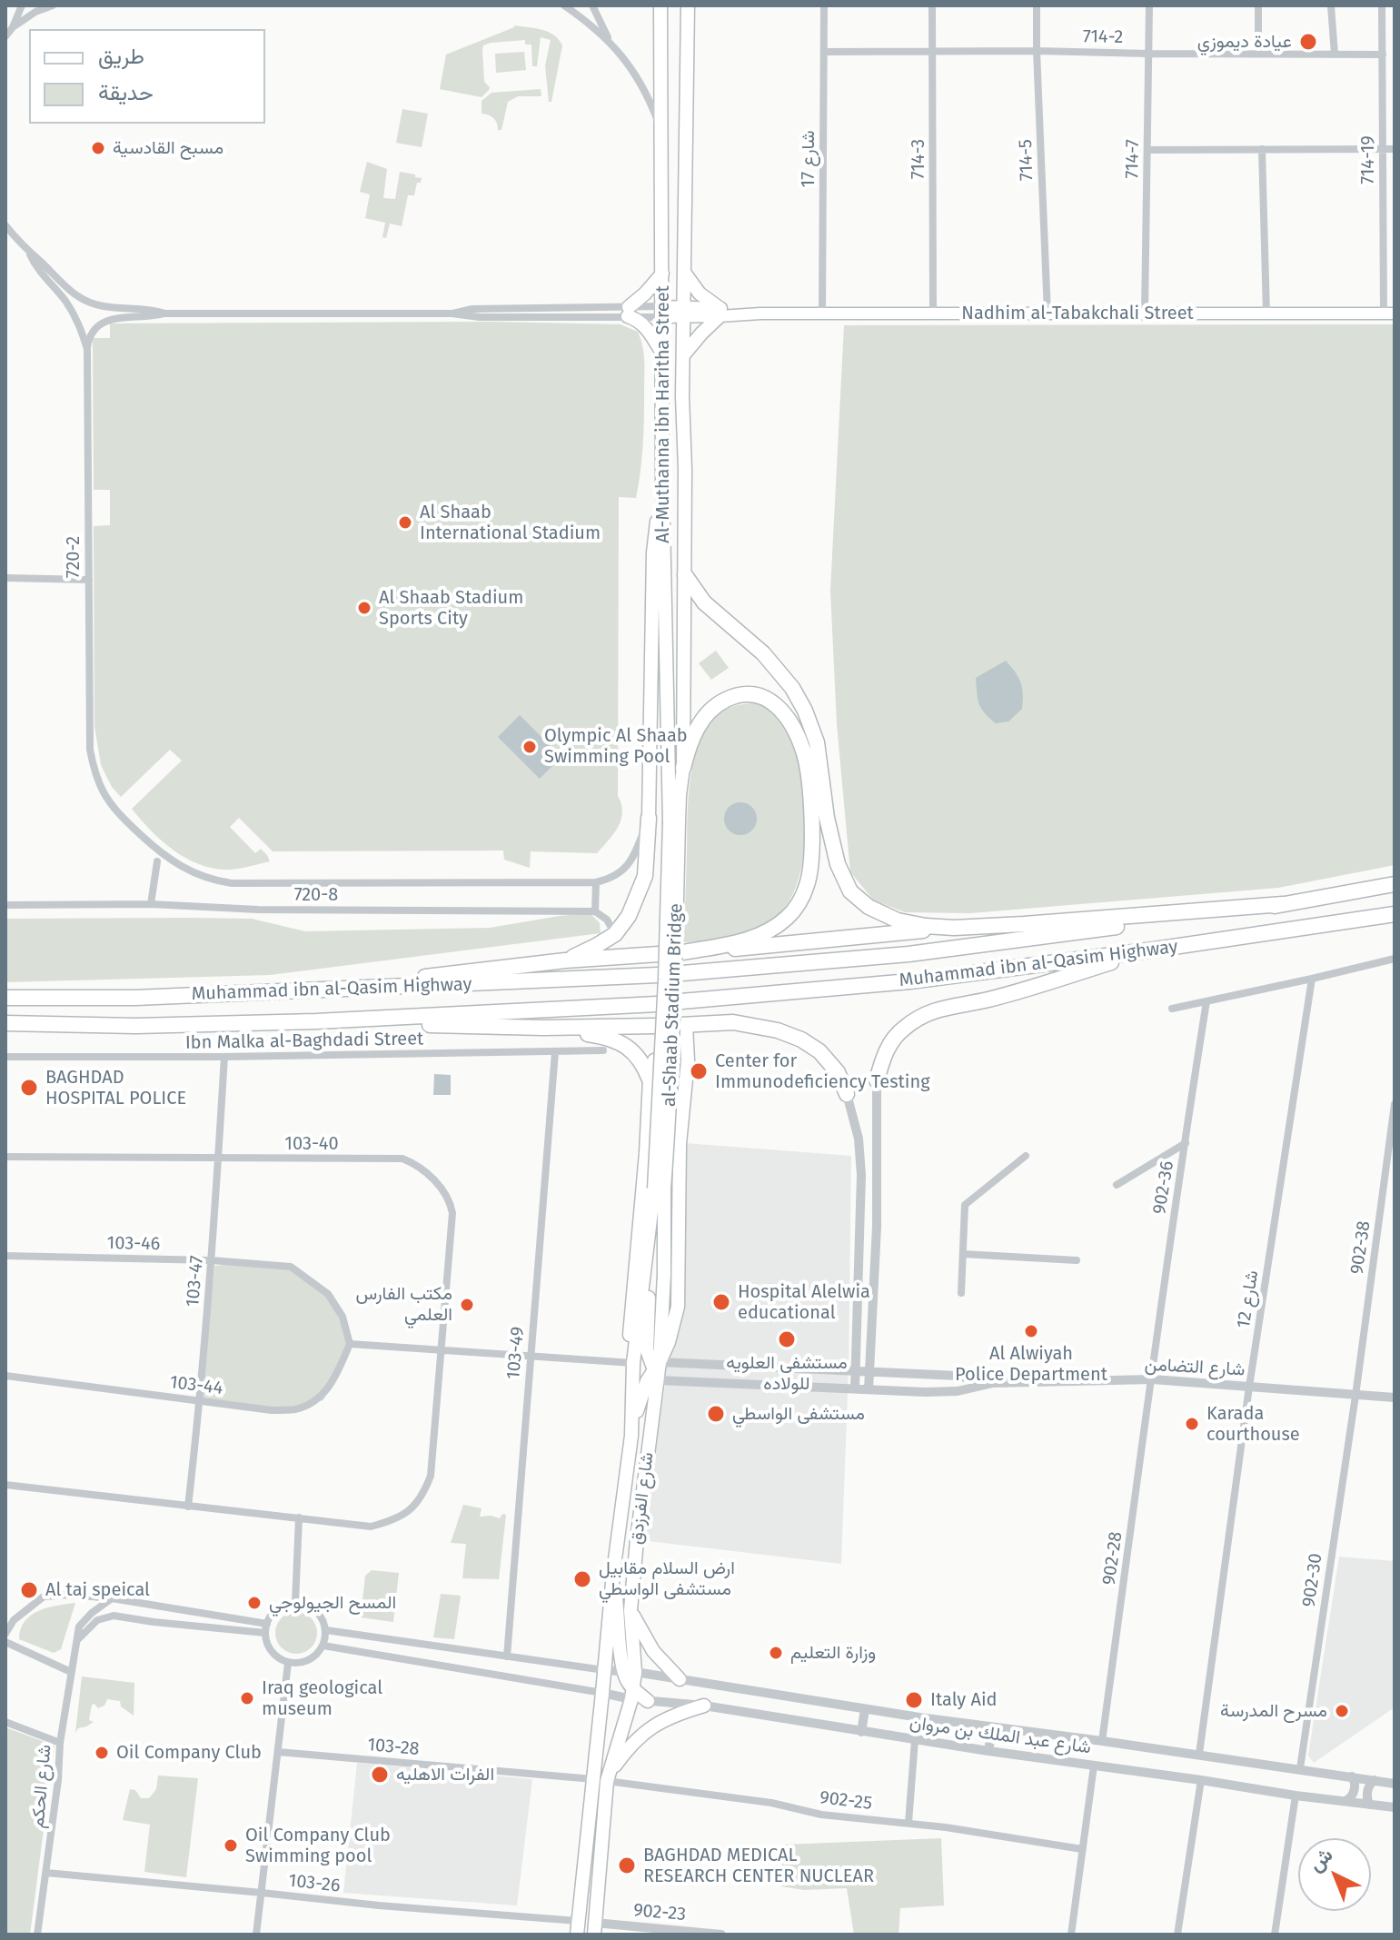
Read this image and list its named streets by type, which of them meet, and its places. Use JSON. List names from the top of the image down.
{
  "streets": {
    "highway": ["Muhammad ibn al-Qasim Highway"],
    "main road": [
      "Nadhim al-Tabakchali Street",
      "Al-Muthanna ibn Haritha Street",
      "al-Shaab Stadium Bridge",
      "شارع الفرزدق"
    ],
    "street": [
      "714-2",
      "شارع 17",
      "714-3",
      "714-7",
      "714-5",
      "714-19",
      "720-2",
      "720-8",
      "Ibn Malka al-Baghdadi Street",
      "103-40",
      "902-36",
      "103-46",
      "902-38",
      "103-47",
      "شارع 12",
      "103-49",
      "شارع التضامن",
      "103-44",
      "902-28",
      "902-30",
      "شارع عبد الملك بن مروان",
      "103-28",
      "شارع الحكم",
      "902-25",
      "103-26",
      "902-23"
    ]
  },
  "crossings": [
    ["714-2", "شارع 17"],
    ["714-2", "714-3"],
    ["714-2", "714-7"],
    ["714-2", "714-5"],
    ["714-2", "714-19"],
    ["شارع 17", "Nadhim al-Tabakchali Street"],
    ["714-3", "Nadhim al-Tabakchali Street"],
    ["714-7", "Nadhim al-Tabakchali Street"],
    ["714-5", "Nadhim al-Tabakchali Street"],
    ["714-19", "Nadhim al-Tabakchali Street"],
    ["Nadhim al-Tabakchali Street", "Al-Muthanna ibn Haritha Street"],
    ["Al-Muthanna ibn Haritha Street", "al-Shaab Stadium Bridge"],
    ["720-2", "720-8"],
    ["al-Shaab Stadium Bridge", "شارع الفرزدق"],
    ["Ibn Malka al-Baghdadi Street", "103-47"],
    ["Ibn Malka al-Baghdadi Street", "103-49"],
    ["103-40", "103-47"],
    ["902-36", "شارع التضامن"],
    ["902-36", "902-28"],
    ["103-46", "103-47"],
    ["103-46", "103-44"],
    ["902-38", "شارع التضامن"],
    ["902-38", "902-30"],
    ["103-47", "103-44"],
    ["شارع 12", "شارع التضامن"],
    ["شارع 12", "شارع عبد الملك بن مروان"],
    ["شارع التضامن", "شارع الفرزدق"],
    ["شارع التضامن", "902-28"],
    ["شارع التضامن", "902-30"],
    ["شارع الفرزدق", "شارع عبد الملك بن مروان"],
    ["شارع الفرزدق", "103-28"],
    ["شارع الفرزدق", "902-25"],
    ["شارع الفرزدق", "103-26"],
    ["شارع الفرزدق", "902-23"],
    ["902-28", "شارع عبد الملك بن مروان"],
    ["902-30", "شارع عبد الملك بن مروان"],
    ["103-28", "902-25"],
    ["شارع الحكم", "103-26"]
  ],
  "places": [
    "عيادة ديموزي",
    "مسبح القادسية",
    "Al Shaab International Stadium",
    "Al Shaab Stadium Sports City",
    "Olympic Al Shaab Swimming Pool",
    "Center for Immunodeficiency Testing",
    "BAGHDAD HOSPITAL POLICE",
    "Hospital Alelwia educational",
    "مكتب الفارس العلمي",
    "Al Alwiyah Police Department",
    "مستشفى العلويه للولاده",
    "مستشفى الواسطي",
    "Karada courthouse",
    "ارض السلام مقابيل مستشفى الواسطي",
    "Al taj speical",
    "المسح الجيولوجي",
    "وزارة التعليم",
    "Iraq geological museum",
    "Italy Aid",
    "مسرح المدرسة",
    "Oil Company Club",
    "الفرات الاهليه",
    "Oil Company Club Swimming pool",
    "BAGHDAD MEDICAL RESEARCH CENTER NUCLEAR"
  ],
  "legend": ["طريق", "حديقة"],
  "north": "top left"
}
